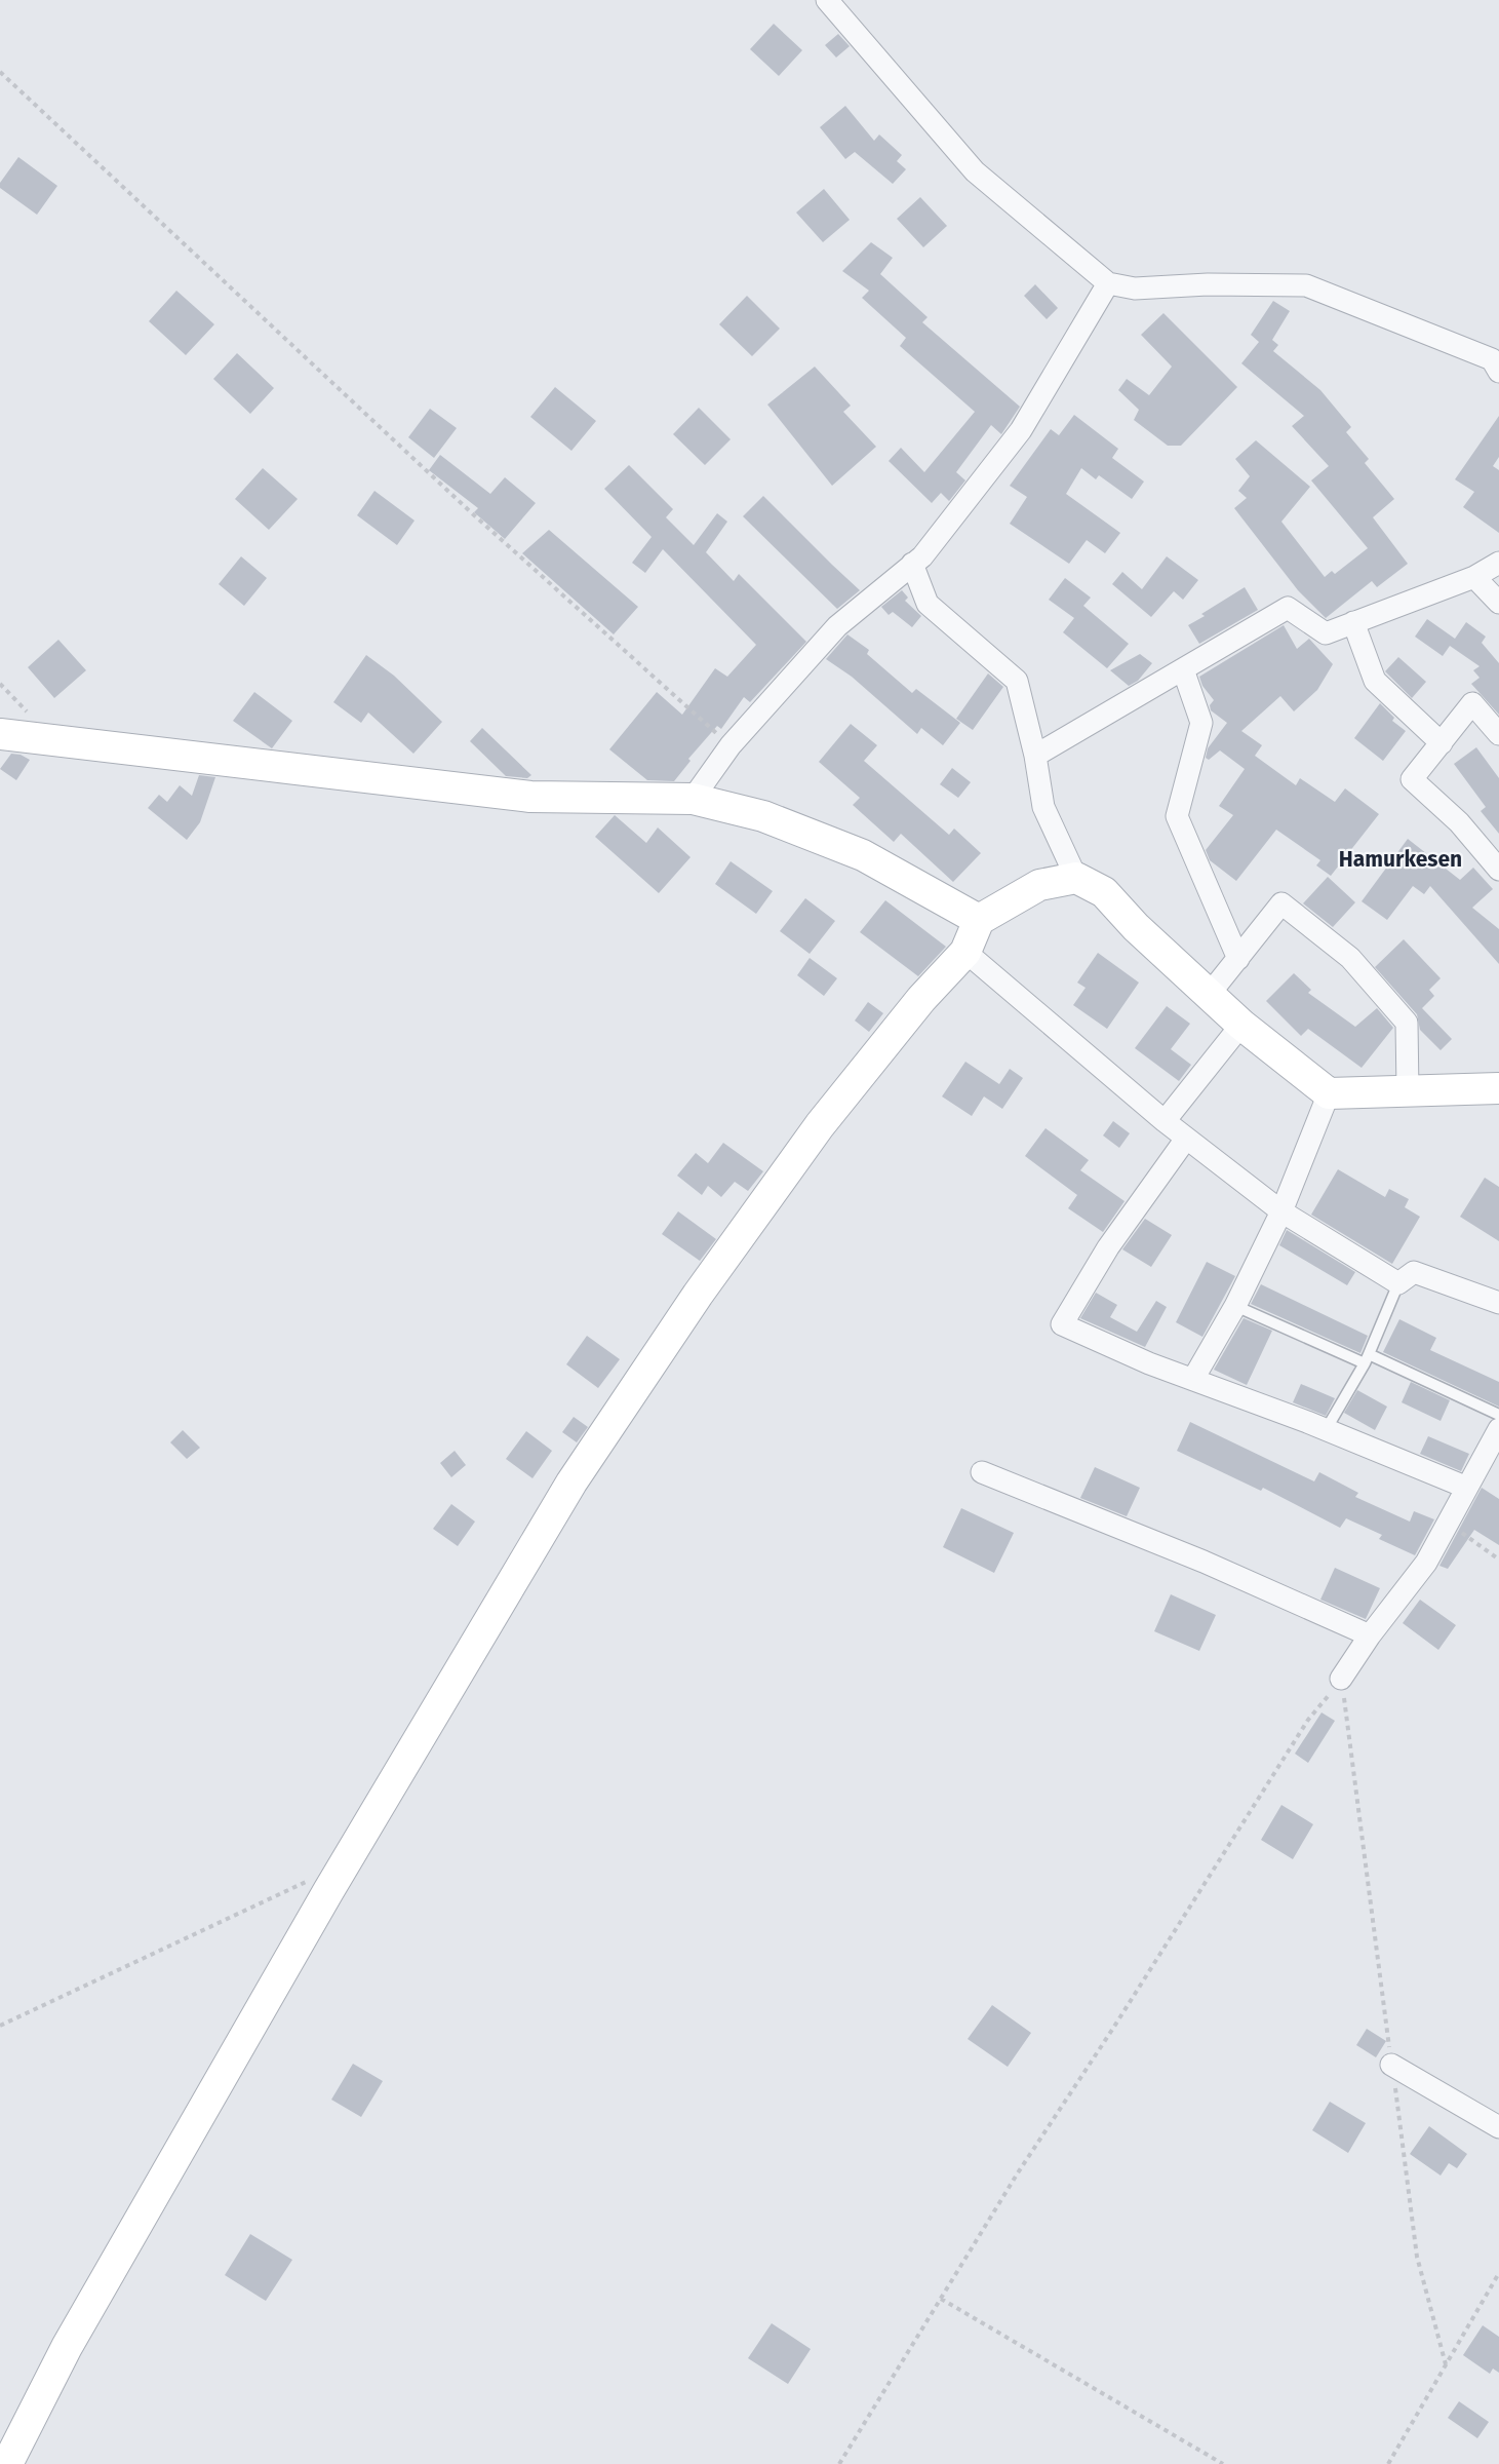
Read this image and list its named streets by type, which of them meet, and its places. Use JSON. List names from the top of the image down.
{
  "districts": ["Hamurkesen"]
}
